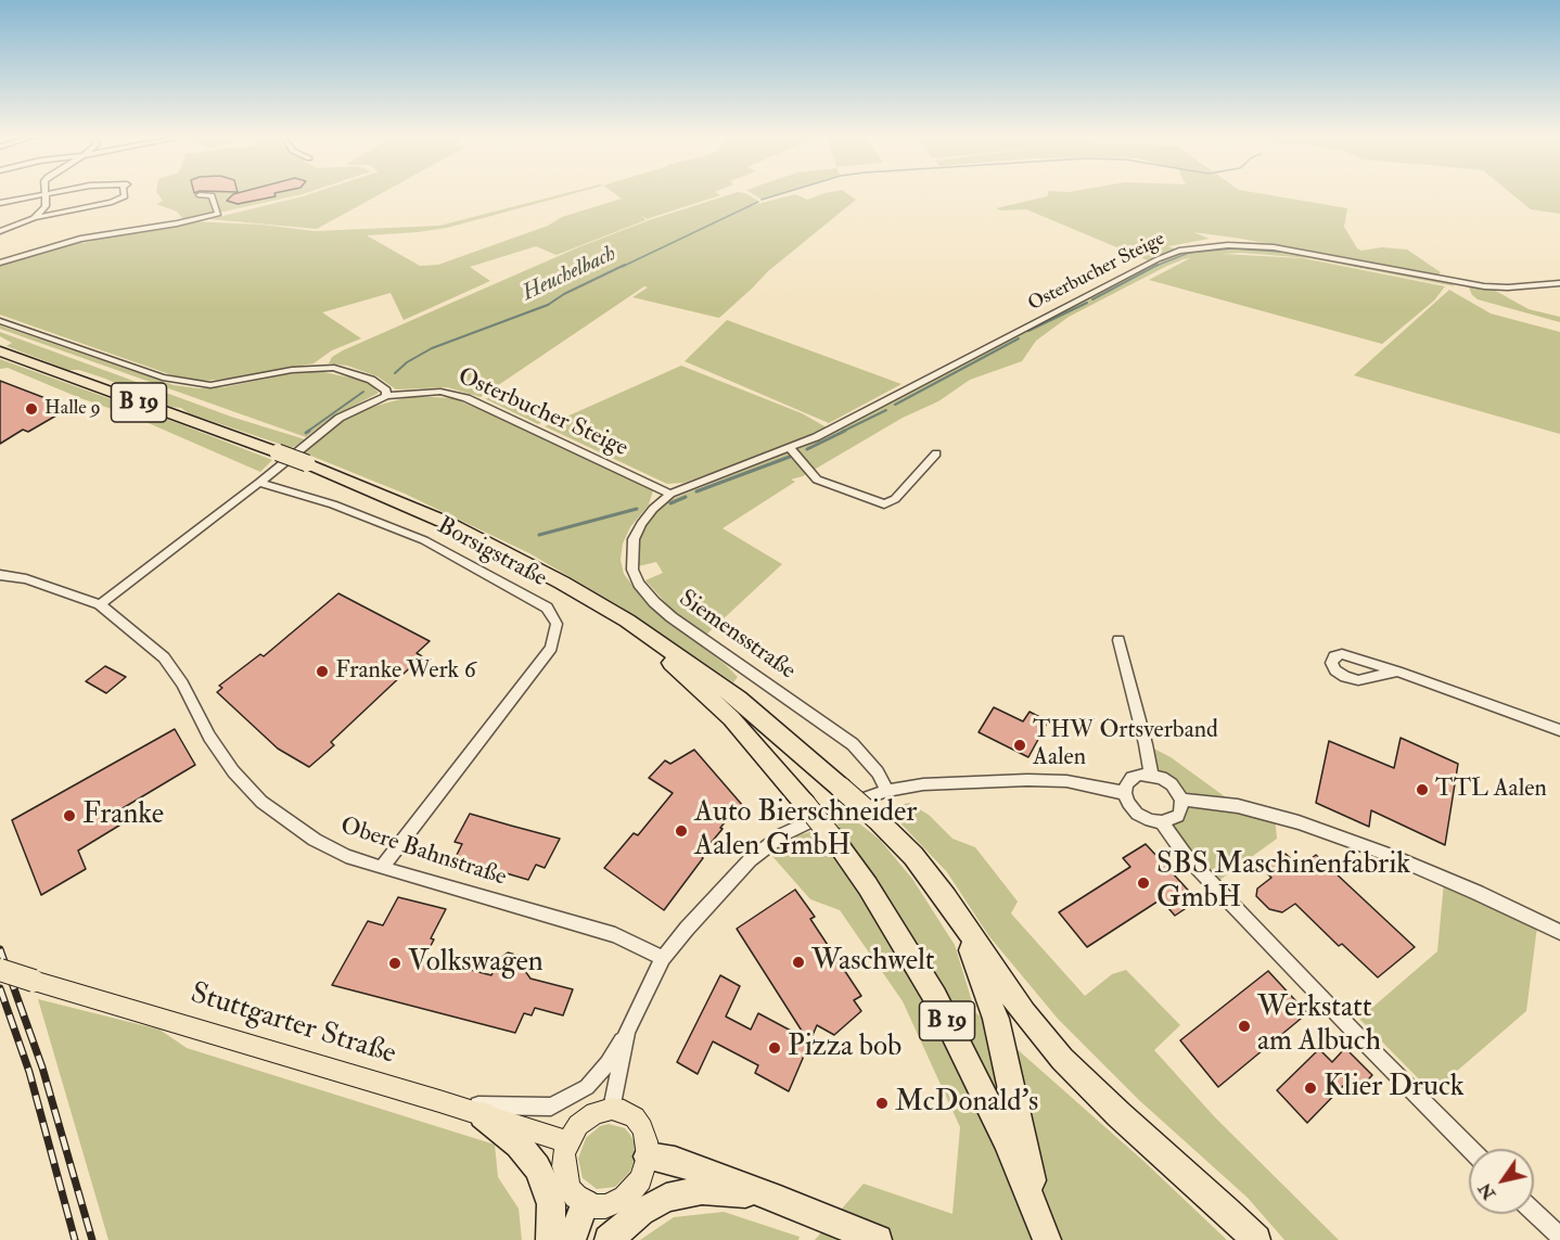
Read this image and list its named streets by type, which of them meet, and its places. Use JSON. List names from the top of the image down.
{
  "streets": {
    "highway": ["B 19"],
    "main road": ["Stuttgarter Straße"],
    "street": [
      "Osterbucher Steige",
      "Borsigstraße",
      "Siemensstraße",
      "Obere Bahnstraße"
    ]
  },
  "crossings": [
    ["Osterbucher Steige", "Borsigstraße"],
    ["Osterbucher Steige", "Siemensstraße"],
    ["Osterbucher Steige", "Obere Bahnstraße"],
    ["Borsigstraße", "Obere Bahnstraße"]
  ],
  "water": ["Heuchelbach"],
  "places": [
    "Halle 9",
    "Franke Werk 6",
    "THW Ortsverband Aalen",
    "TTL Aalen",
    "Franke",
    "Auto Bierschneider Aalen GmbH",
    "SBS Maschinenfabrik GmbH",
    "Waschwelt",
    "Volkswagen",
    "Werkstatt am Albuch",
    "Pizza bob",
    "Klier Druck",
    "McDonald's"
  ],
  "north": "bottom left"
}
